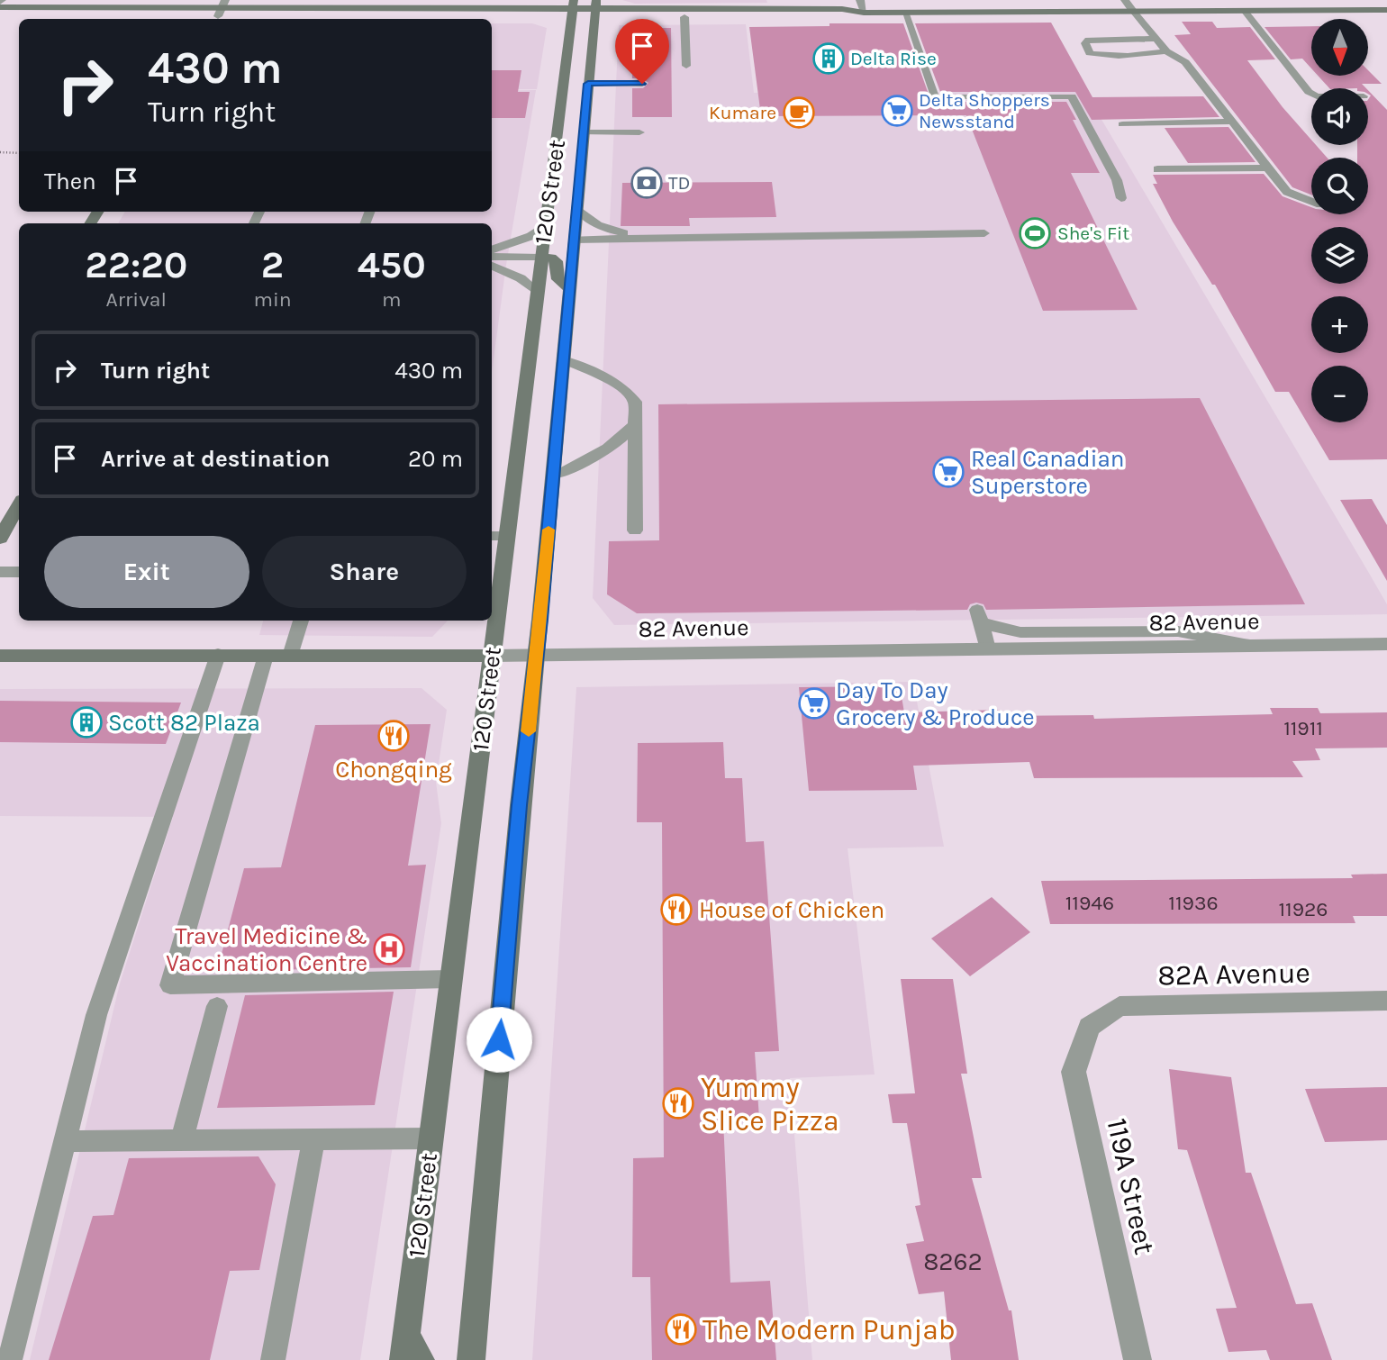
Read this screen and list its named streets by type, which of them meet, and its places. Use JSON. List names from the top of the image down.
{
  "streets": {
    "main road": ["120 Street", "82 Avenue"],
    "street": ["82A Avenue", "119A Street"]
  },
  "crossings": [
    ["120 Street", "82 Avenue"],
    ["82A Avenue", "119A Street"]
  ],
  "places": {
    "building": ["Delta Rise", "Scott 82 Plaza"],
    "supermarket": ["Delta Shoppers Newsstand", "Real Canadian Superstore", "Day To Day Grocery & Produce"],
    "cafe": ["Kumare"],
    "bank": ["TD"],
    "sports": ["She's Fit"],
    "restaurant": [
      "Chongqing",
      "House of Chicken",
      "Yummy Slice Pizza",
      "The Modern Punjab"
    ],
    "hospital": ["Travel Medicine & Vaccination Centre"]
  },
  "house_numbers": [
    "11911",
    "11946",
    "11936",
    "11926",
    "8262"
  ],
  "north": "bottom",
  "page": {
    "map_buttons": ["+", "−"],
    "turn": ["430 m", "Turn right"],
    "then": "Then",
    "eta": [
      "22:20",
      "Arrival",
      "2",
      "min",
      "450",
      "m"
    ],
    "list": [
      {
        "name": "Turn right",
        "value": "430 m"
      },
      {
        "name": "Arrive at destination",
        "value": "20 m"
      }
    ],
    "buttons": ["Exit", "Share"]
  }
}
